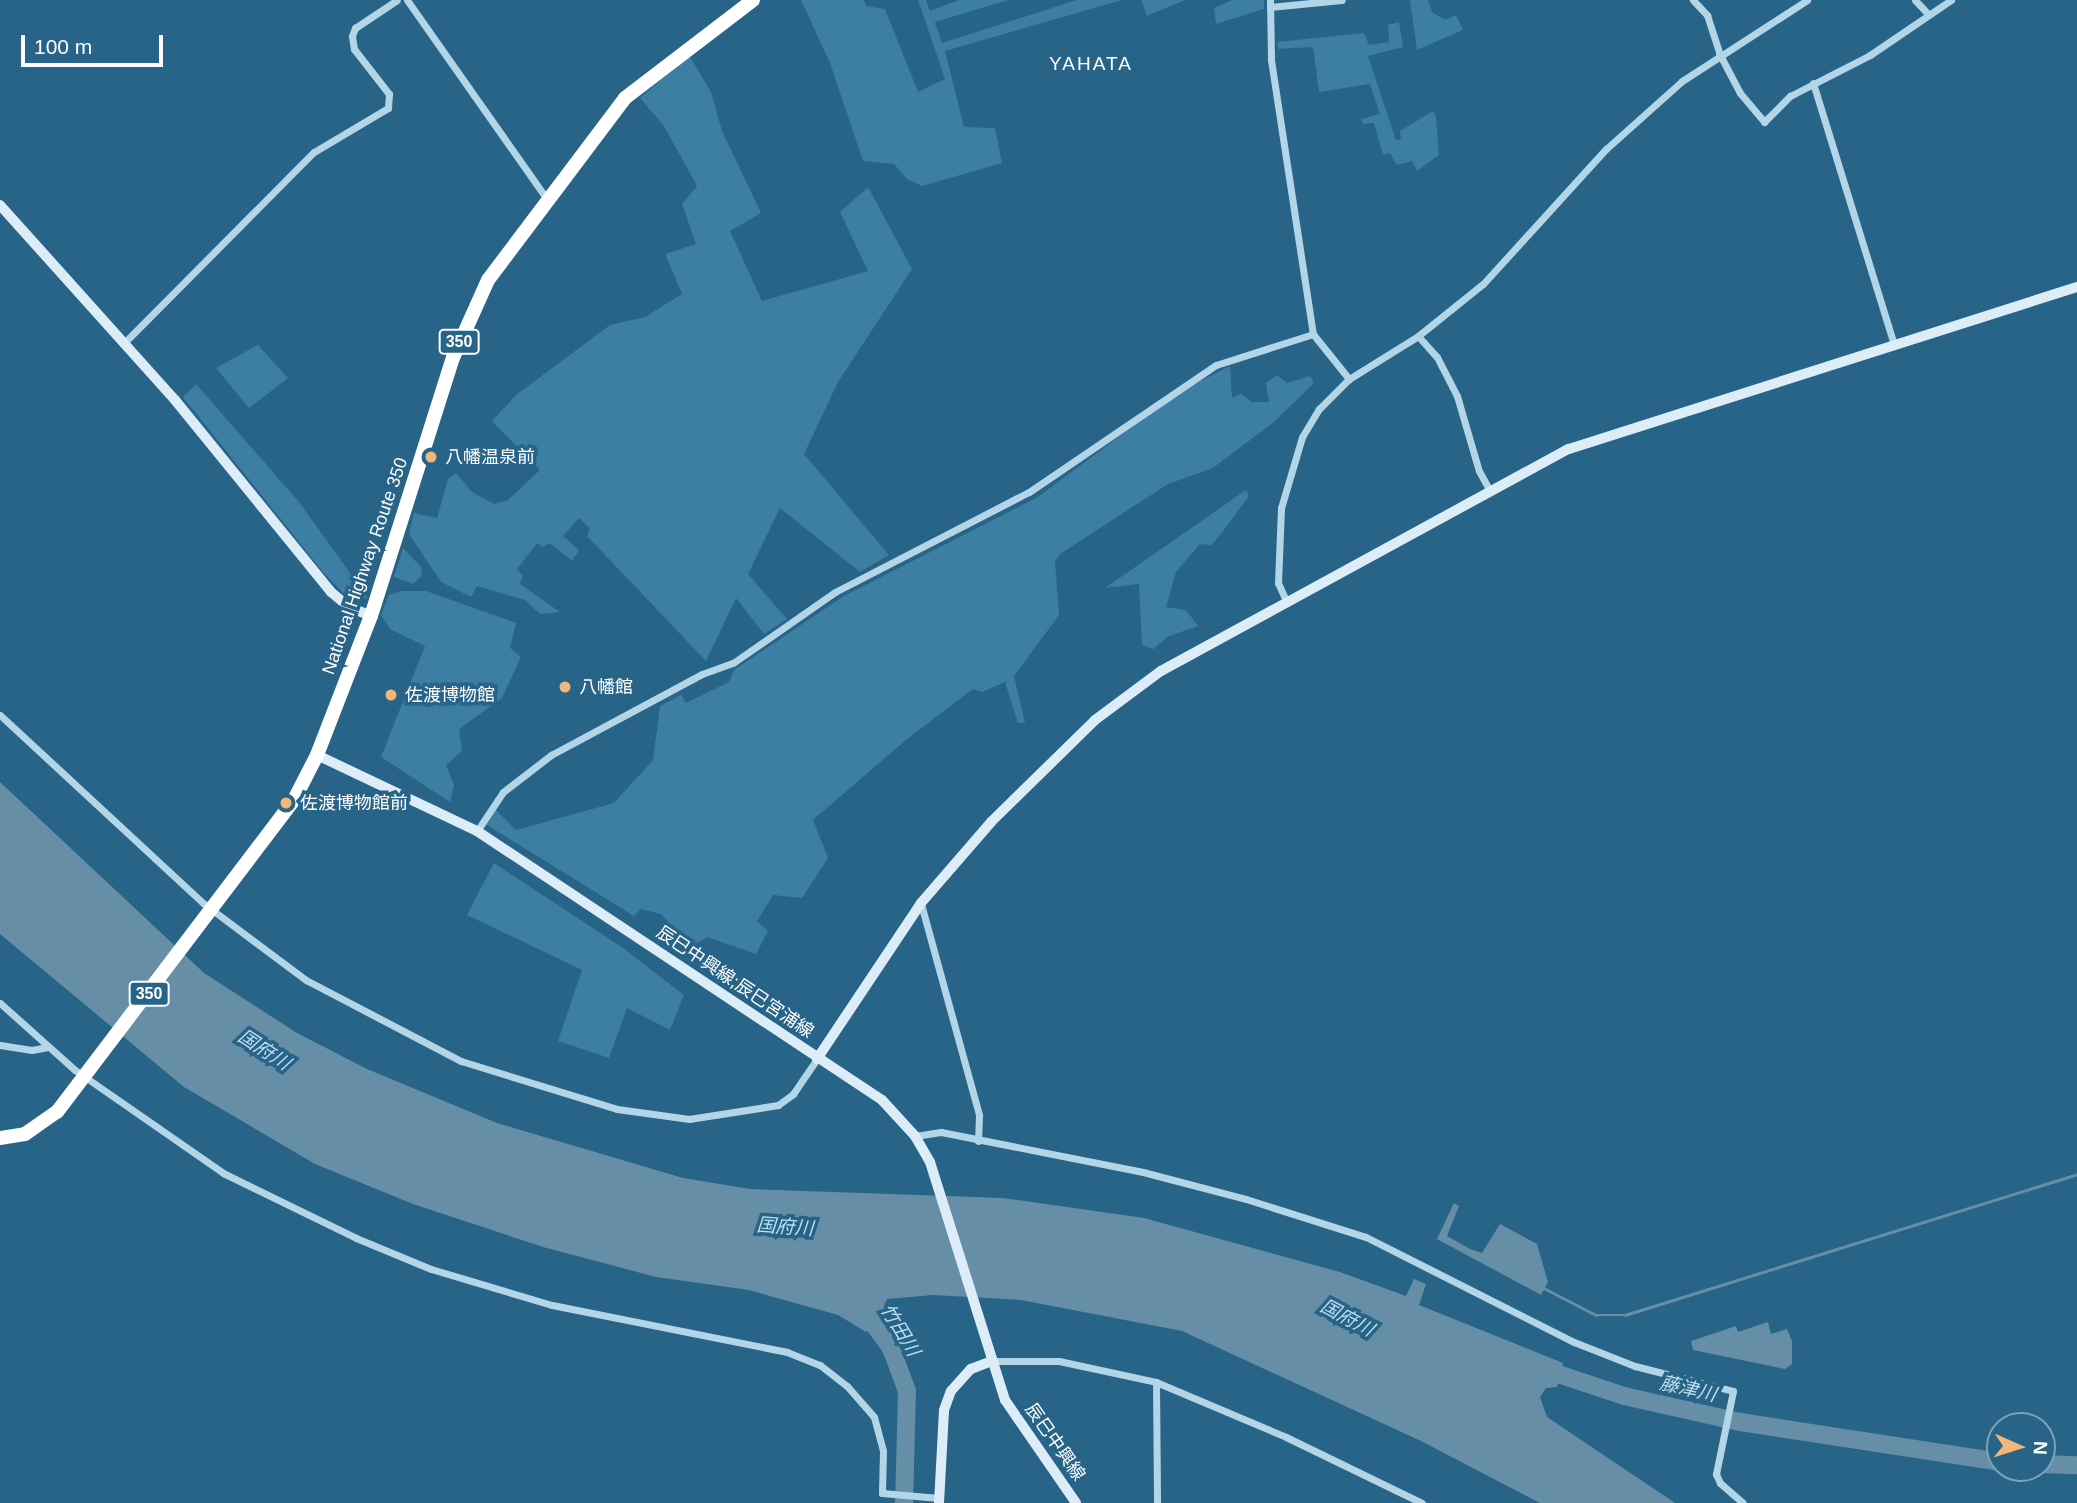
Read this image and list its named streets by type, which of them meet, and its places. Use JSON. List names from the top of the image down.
{
  "streets": {
    "highway": ["350", "National Highway Route 350"],
    "street": ["辰巳中興線;辰巳宮浦線", "辰巳中興線"]
  },
  "crossings": [
    ["National Highway Route 350", "辰巳中興線;辰巳宮浦線"],
    ["辰巳中興線;辰巳宮浦線", "辰巳中興線"]
  ],
  "districts": ["YAHATA"],
  "water": ["国府川", "竹田川", "藤津川"],
  "places": [
    "八幡温泉前",
    "八幡館",
    "佐渡博物館",
    "佐渡博物館前"
  ],
  "scale_bar": "100 m",
  "north": "right"
}
